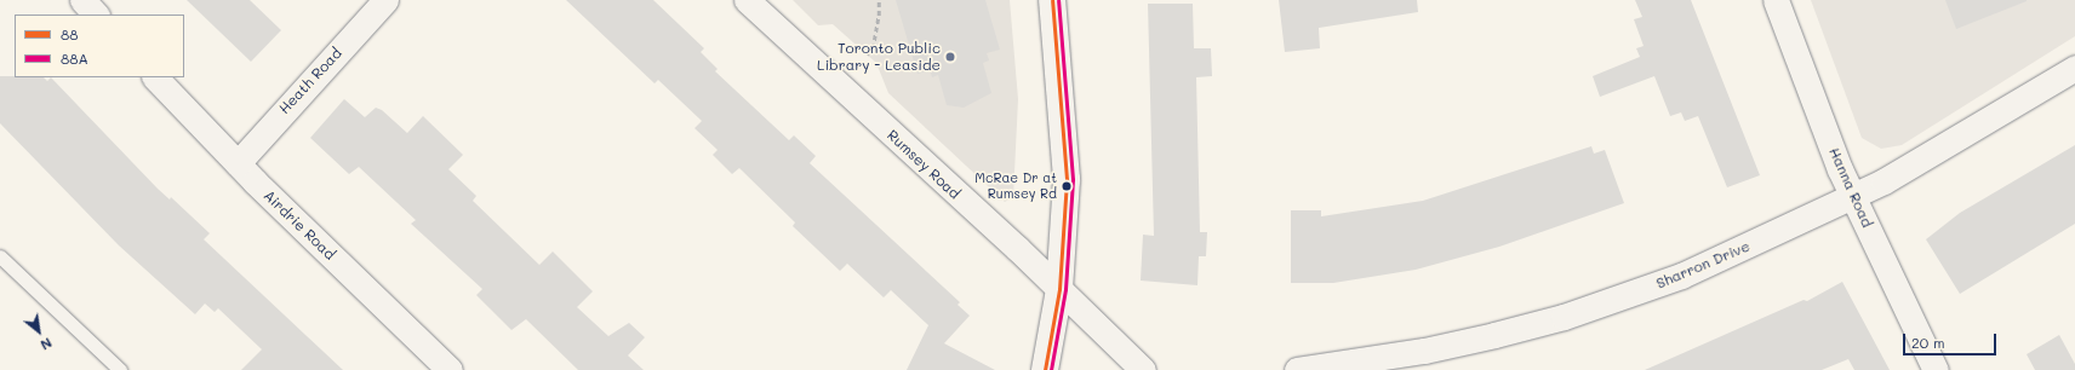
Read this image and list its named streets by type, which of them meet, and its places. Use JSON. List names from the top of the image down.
{
  "streets": {
    "street": [
      "Heath Road",
      "Rumsey Road",
      "Hanna Road",
      "Airdrie Road",
      "Sharron Drive"
    ]
  },
  "crossings": [
    ["Heath Road", "Airdrie Road"],
    ["Hanna Road", "Sharron Drive"]
  ],
  "places": ["Toronto Public Library - Leaside", "McRae Dr at Rumsey Rd"],
  "lines": ["transit line 88", "transit line 88A"],
  "legend": ["88", "88A"],
  "scale_bar": "20 m",
  "north": "bottom right"
}
